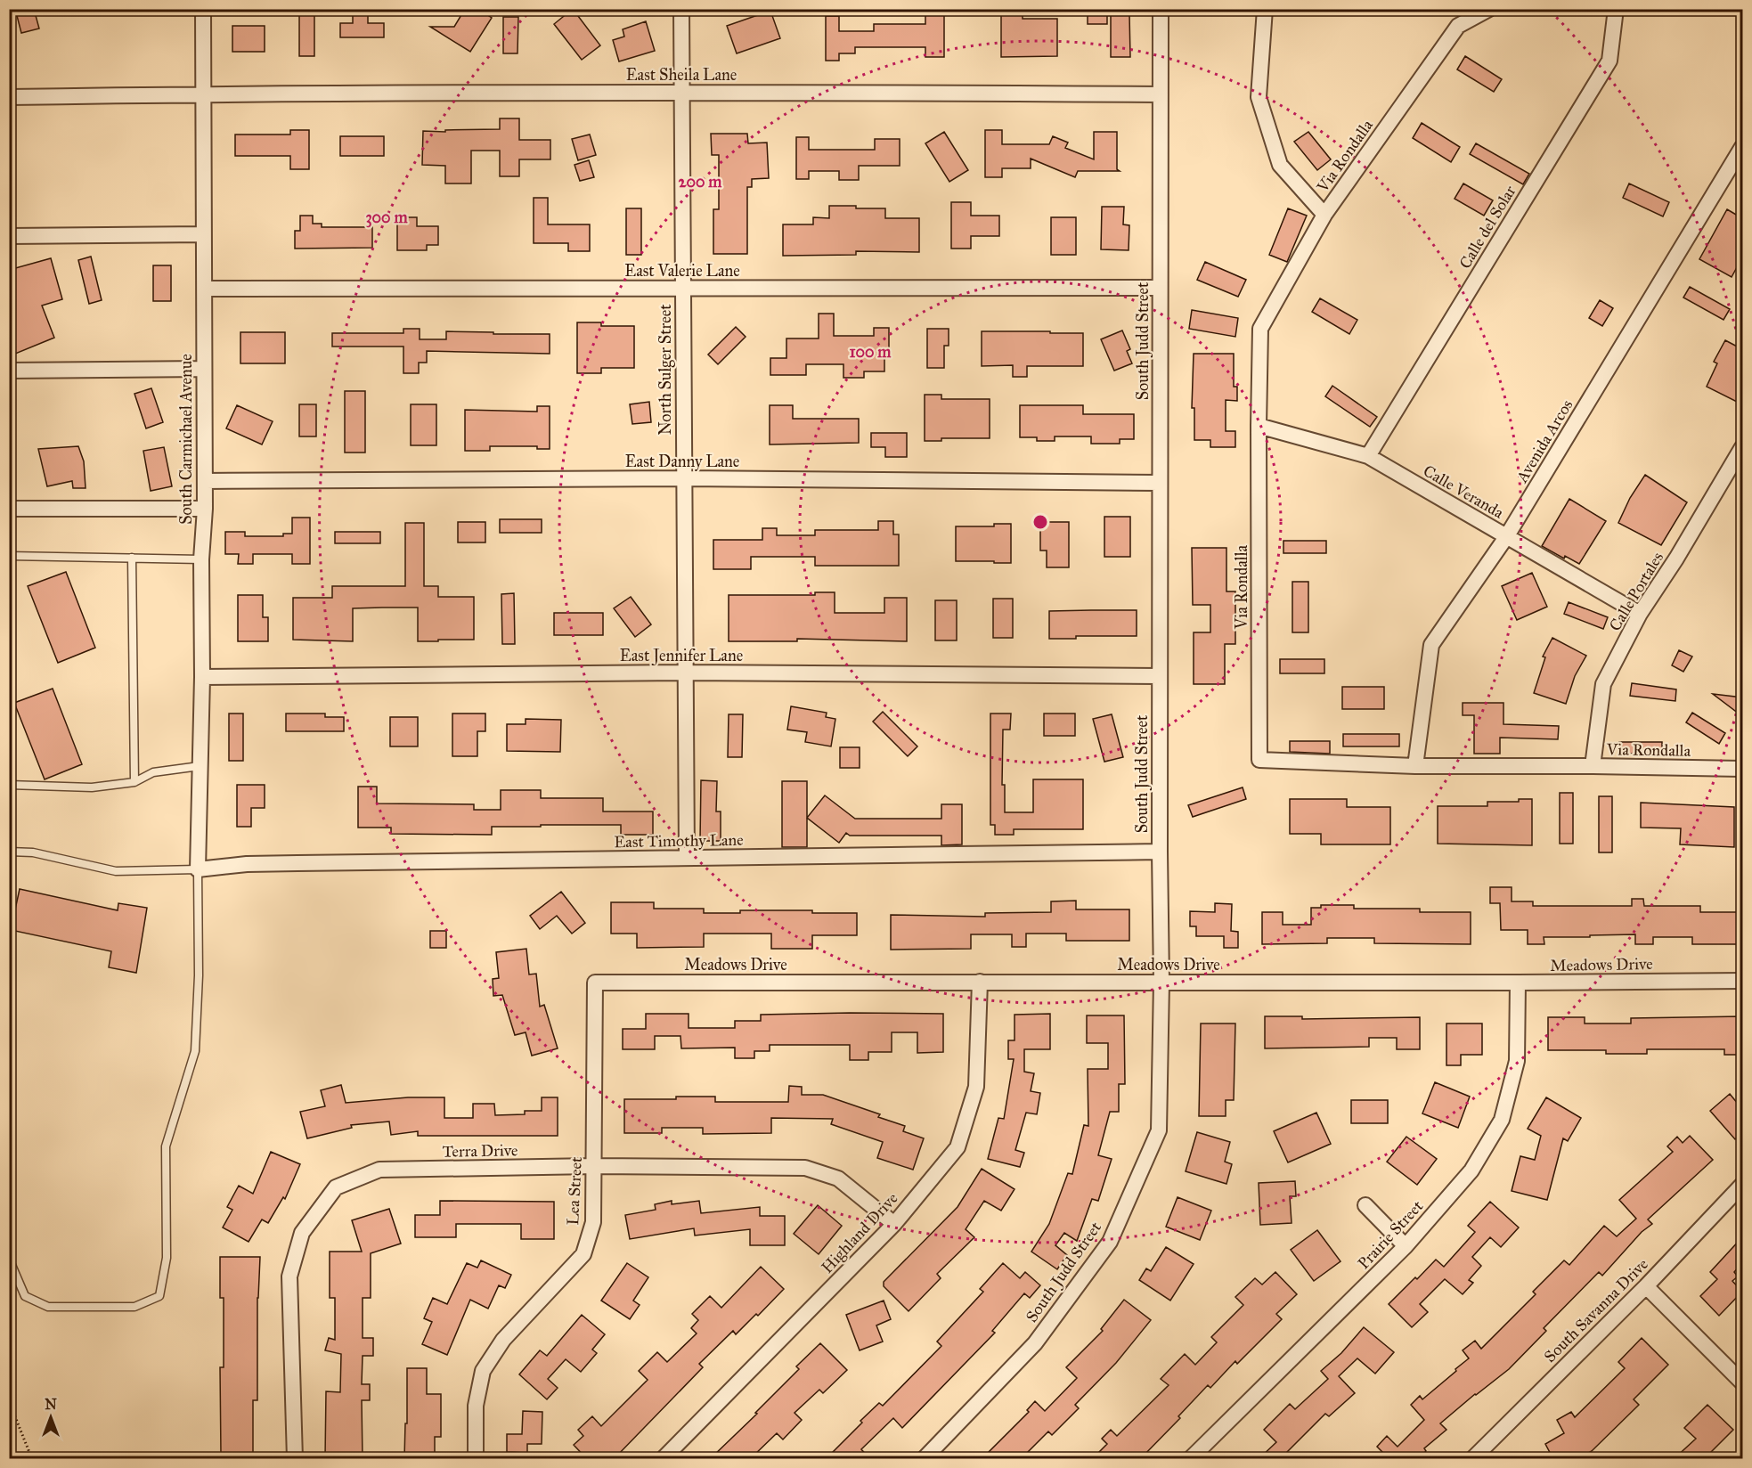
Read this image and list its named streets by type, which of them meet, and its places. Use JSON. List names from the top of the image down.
{
  "streets": {
    "street": [
      "East Sheila Lane",
      "Via Rondalla",
      "Calle del Solar",
      "East Valerie Lane",
      "South Judd Street",
      "North Sulger Street",
      "South Carmichael Avenue",
      "Avenida Arcos",
      "East Danny Lane",
      "Calle Veranda",
      "Calle Portales",
      "East Jennifer Lane",
      "East Timothy Lane",
      "Meadows Drive",
      "Terra Drive",
      "Lea Street",
      "Highland Drive",
      "Prairie Street",
      "South Savanna Drive"
    ]
  },
  "crossings": [
    ["East Sheila Lane", "South Judd Street"],
    ["East Sheila Lane", "North Sulger Street"],
    ["East Sheila Lane", "South Carmichael Avenue"],
    ["Via Rondalla", "Avenida Arcos"],
    ["Via Rondalla", "Calle Veranda"],
    ["Via Rondalla", "Calle Portales"],
    ["Calle del Solar", "Calle Veranda"],
    ["East Valerie Lane", "South Judd Street"],
    ["East Valerie Lane", "North Sulger Street"],
    ["East Valerie Lane", "South Carmichael Avenue"],
    ["South Judd Street", "East Danny Lane"],
    ["South Judd Street", "East Jennifer Lane"],
    ["South Judd Street", "East Timothy Lane"],
    ["South Judd Street", "Meadows Drive"],
    ["North Sulger Street", "East Danny Lane"],
    ["North Sulger Street", "East Jennifer Lane"],
    ["North Sulger Street", "East Timothy Lane"],
    ["South Carmichael Avenue", "East Danny Lane"],
    ["South Carmichael Avenue", "East Jennifer Lane"],
    ["South Carmichael Avenue", "East Timothy Lane"],
    ["Avenida Arcos", "Calle Veranda"],
    ["Calle Veranda", "Calle Portales"],
    ["Meadows Drive", "Lea Street"],
    ["Meadows Drive", "Highland Drive"],
    ["Meadows Drive", "Prairie Street"],
    ["Terra Drive", "Lea Street"],
    ["Terra Drive", "Highland Drive"]
  ],
  "north": "top",
  "rings": ["200 m", "300 m", "100 m"]
}
